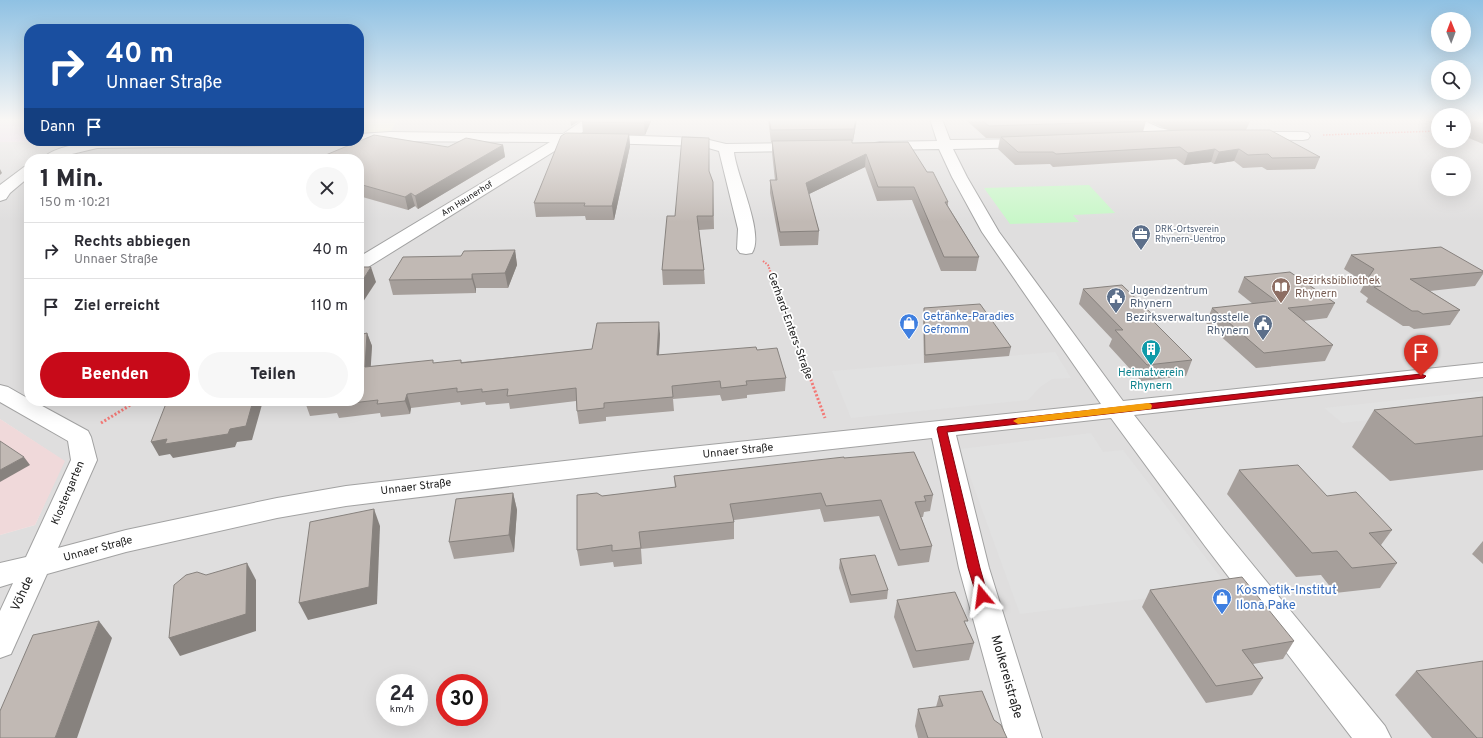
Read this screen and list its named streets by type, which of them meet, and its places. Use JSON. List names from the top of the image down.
{
  "streets": {
    "street": [
      "Am Haunerhof",
      "Unnaer Straße",
      "Klostergarten",
      "Vöhde",
      "Molkereistraße"
    ],
    "path": ["Gerhard-Enters-Straße"]
  },
  "crossings": [
    ["Gerhard-Enters-Straße", "Unnaer Straße"],
    ["Unnaer Straße", "Klostergarten"],
    ["Unnaer Straße", "Vöhde"],
    ["Unnaer Straße", "Molkereistraße"],
    ["Klostergarten", "Vöhde"]
  ],
  "places": {
    "office": ["DRK-Ortsverein Rhynern-Uentrop"],
    "library": ["Bezirksbibliothek Rhynern"],
    "public building": ["Jugendzentrum Rhynern", "Bezirksverwaltungsstelle Rhynern"],
    "shop": ["Getränke-Paradies Gefromm", "Kosmetik-Institut Ilona Pake"],
    "building": ["Heimatverein Rhynern"]
  },
  "north": "top",
  "page": {
    "map_buttons": ["+", "−"],
    "turn": ["40 m", "Unnaer Straße"],
    "then": "Dann",
    "heading": ["1 Min.", "150 m · 10:21"],
    "list": [
      {
        "name": "Rechts abbiegen",
        "note": "Unnaer Straße",
        "value": "40 m"
      },
      {
        "name": "Ziel erreicht",
        "value": "110 m"
      }
    ],
    "buttons": ["Beenden", "Teilen"],
    "speed": "24 km/h",
    "limit": "30"
  }
}
